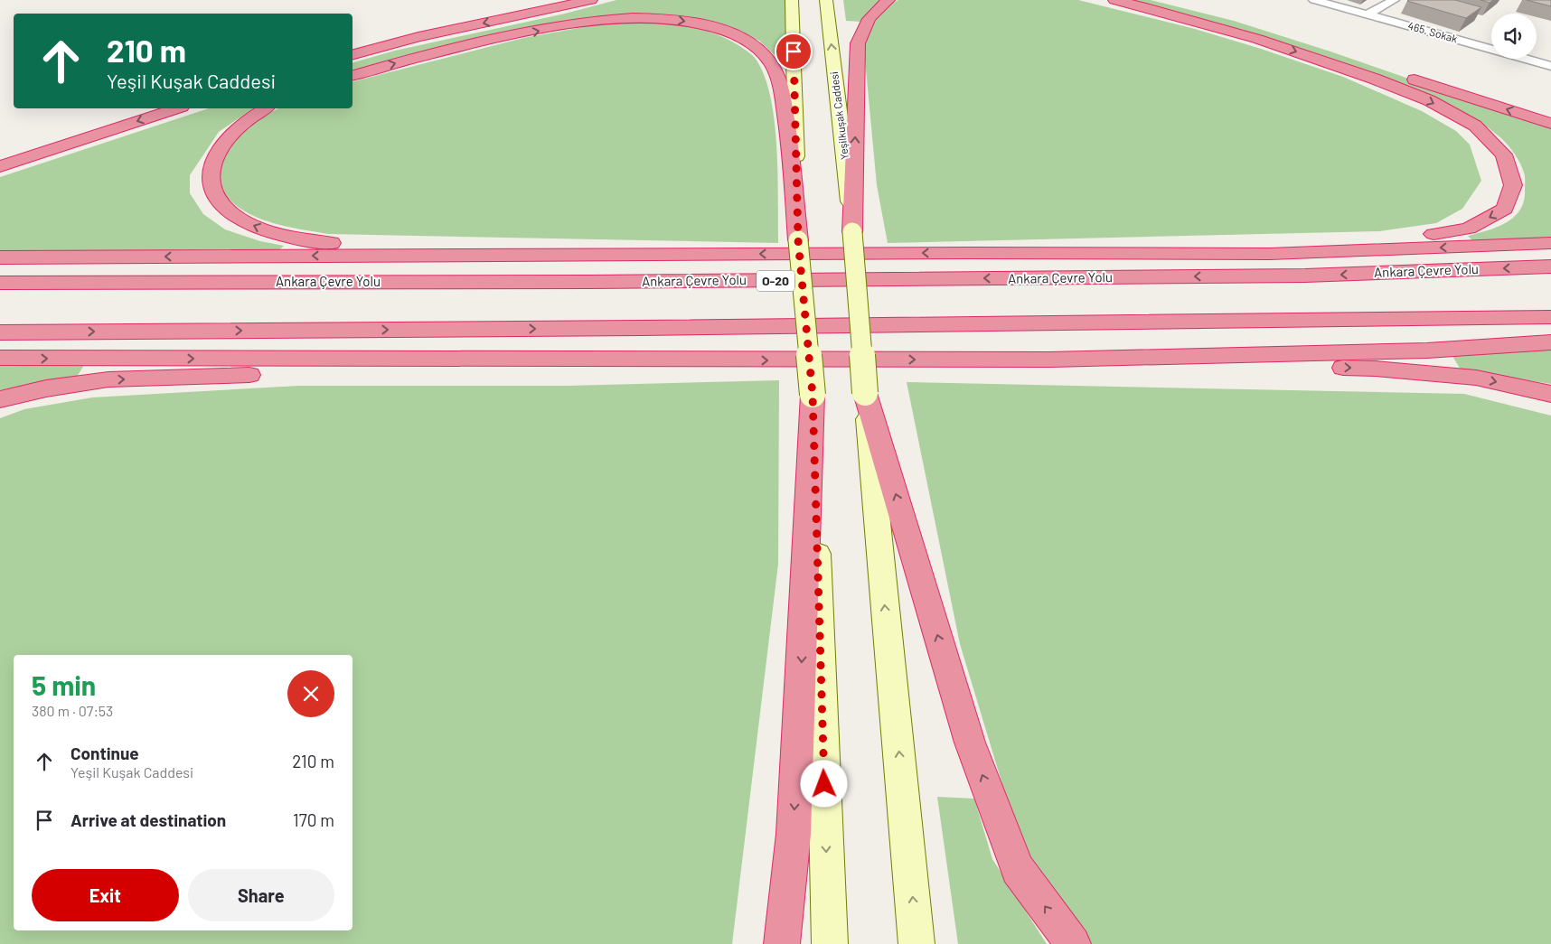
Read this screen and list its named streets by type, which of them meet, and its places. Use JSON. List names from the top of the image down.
{
  "streets": {
    "highway": ["Ankara Çevre Yolu", "O-20"],
    "main road": ["Yeşilkuşak Caddesi"],
    "street": ["465. Sokak"]
  },
  "page": {
    "turn": ["210 m", "Yeşil Kuşak Caddesi"],
    "heading": ["5 min", "380 m · 07:53"],
    "list": [
      {
        "name": "Continue",
        "note": "Yeşil Kuşak Caddesi",
        "value": "210 m"
      },
      {
        "name": "Arrive at destination",
        "value": "170 m"
      }
    ],
    "buttons": ["Exit", "Share"]
  }
}
